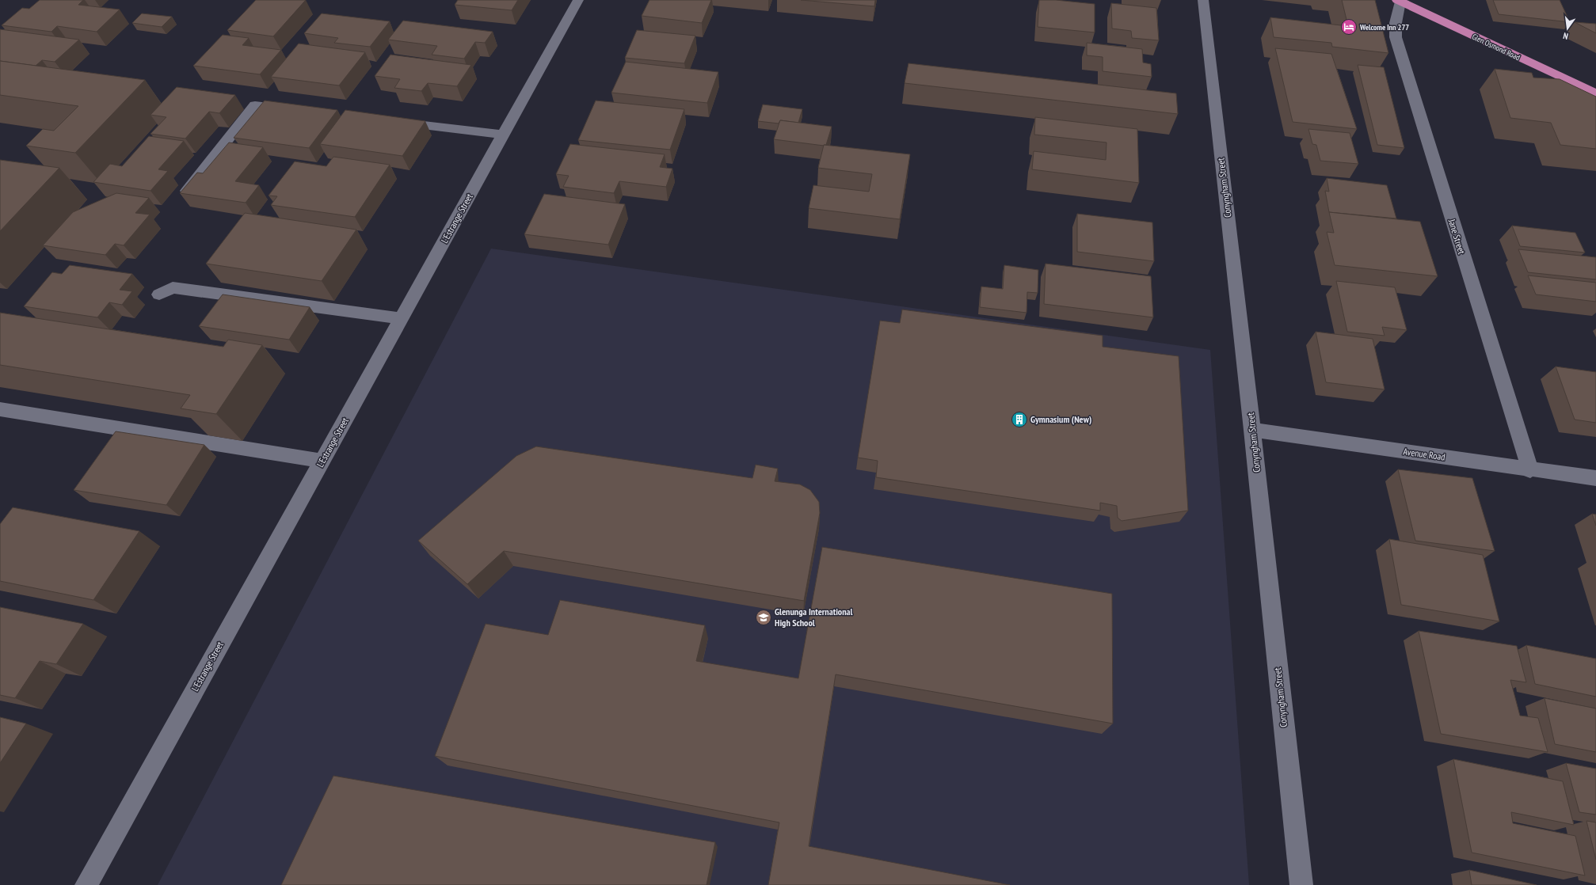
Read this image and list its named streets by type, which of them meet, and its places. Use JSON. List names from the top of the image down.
{
  "streets": {
    "highway": ["Glen Osmond Road"],
    "street": [
      "Conyngham Street",
      "L'Estrange Street",
      "Jane Street",
      "Avenue Road"
    ]
  },
  "crossings": [
    ["Glen Osmond Road", "Jane Street"],
    ["Conyngham Street", "Avenue Road"],
    ["Jane Street", "Avenue Road"]
  ],
  "places": {
    "hotel": ["Welcome Inn 277"],
    "building": ["Gymnasium (New)"],
    "school or university": ["Glenunga International High School"]
  },
  "north": "bottom"
}
